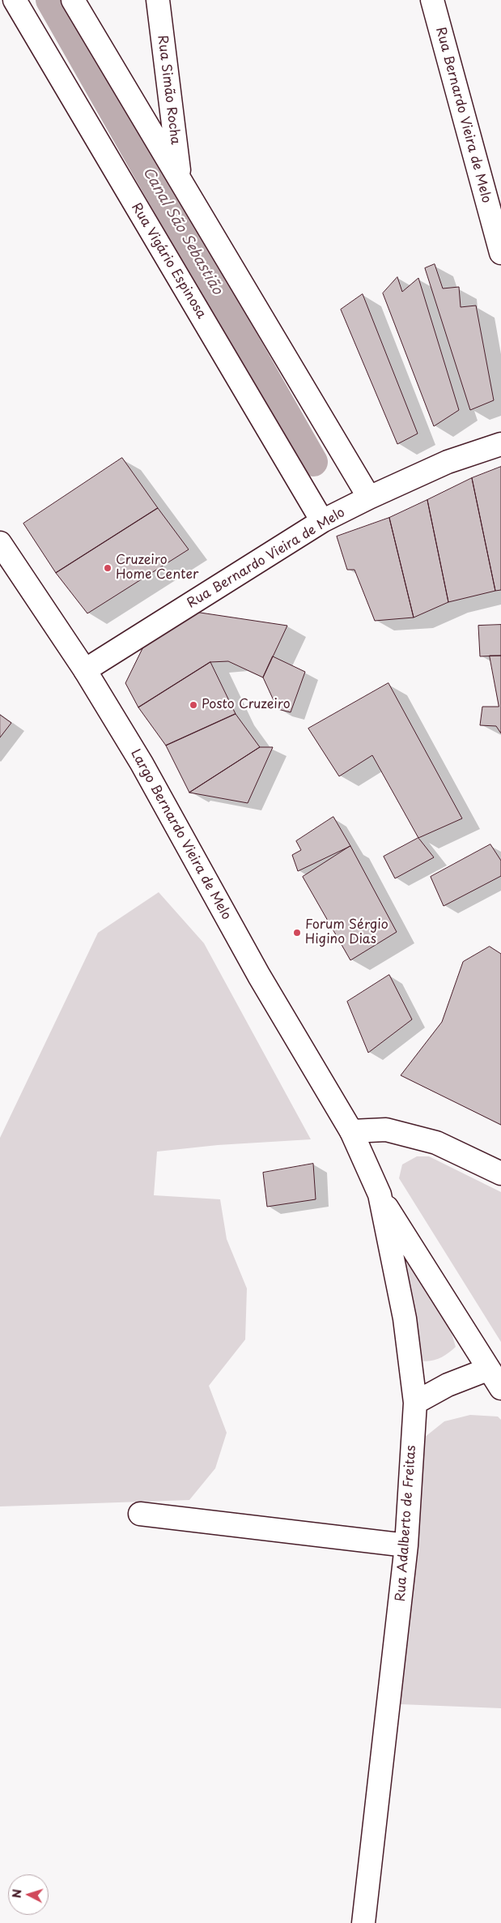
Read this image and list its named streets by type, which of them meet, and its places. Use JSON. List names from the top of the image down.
{
  "streets": {
    "street": [
      "Rua Simão Rocha",
      "Rua Bernardo Vieira de Melo",
      "Rua Vigário Espinosa",
      "Largo Bernardo Vieira de Melo",
      "Rua Adalberto de Freitas"
    ]
  },
  "crossings": [
    ["Rua Bernardo Vieira de Melo", "Rua Vigário Espinosa"],
    ["Rua Bernardo Vieira de Melo", "Largo Bernardo Vieira de Melo"],
    ["Largo Bernardo Vieira de Melo", "Rua Adalberto de Freitas"]
  ],
  "water": ["Canal São Sebastião"],
  "places": ["Cruzeiro Home Center", "Posto Cruzeiro", "Forum Sérgio Higino Dias"],
  "north": "left"
}
